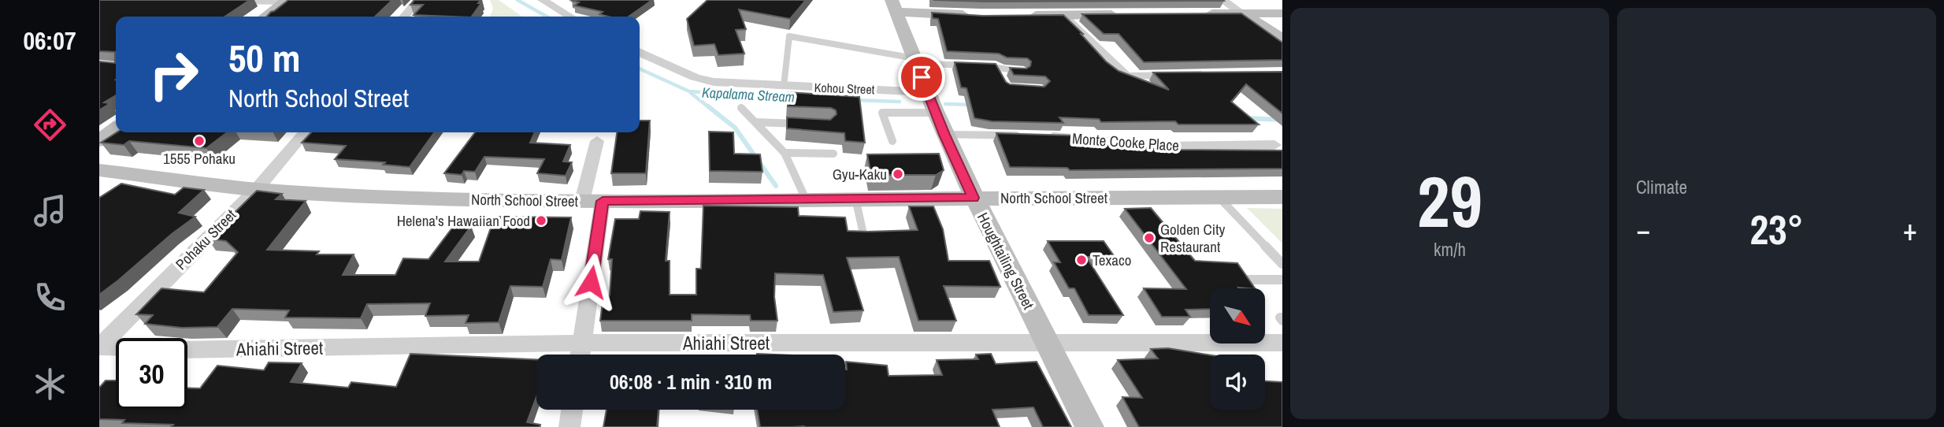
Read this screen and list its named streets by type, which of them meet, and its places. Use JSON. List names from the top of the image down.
{
  "streets": {
    "main road": ["North School Street", "Houghtailing Street"],
    "street": [
      "Kohou Street",
      "Monte Cooke Place",
      "Pohaku Street",
      "Ahiahi Street"
    ]
  },
  "crossings": [
    ["Kohou Street", "Houghtailing Street"],
    ["Monte Cooke Place", "Houghtailing Street"],
    ["North School Street", "Pohaku Street"],
    ["North School Street", "Houghtailing Street"],
    ["Houghtailing Street", "Ahiahi Street"]
  ],
  "water": ["Kapalama Stream"],
  "places": [
    "1555 Pohaku",
    "Gyu-Kaku",
    "Helena's Hawaiian Food",
    "Golden City Restaurant",
    "Texaco"
  ],
  "north": "bottom right",
  "page": {
    "tabs": "06:07",
    "tile": [
      ["29", "km/h"],
      "Climate"
    ],
    "turn": ["50 m", "North School Street"],
    "heat": ["−", "23°", "+"],
    "limit": "30",
    "trip": "06:08 · 1 min · 310 m"
  }
}
